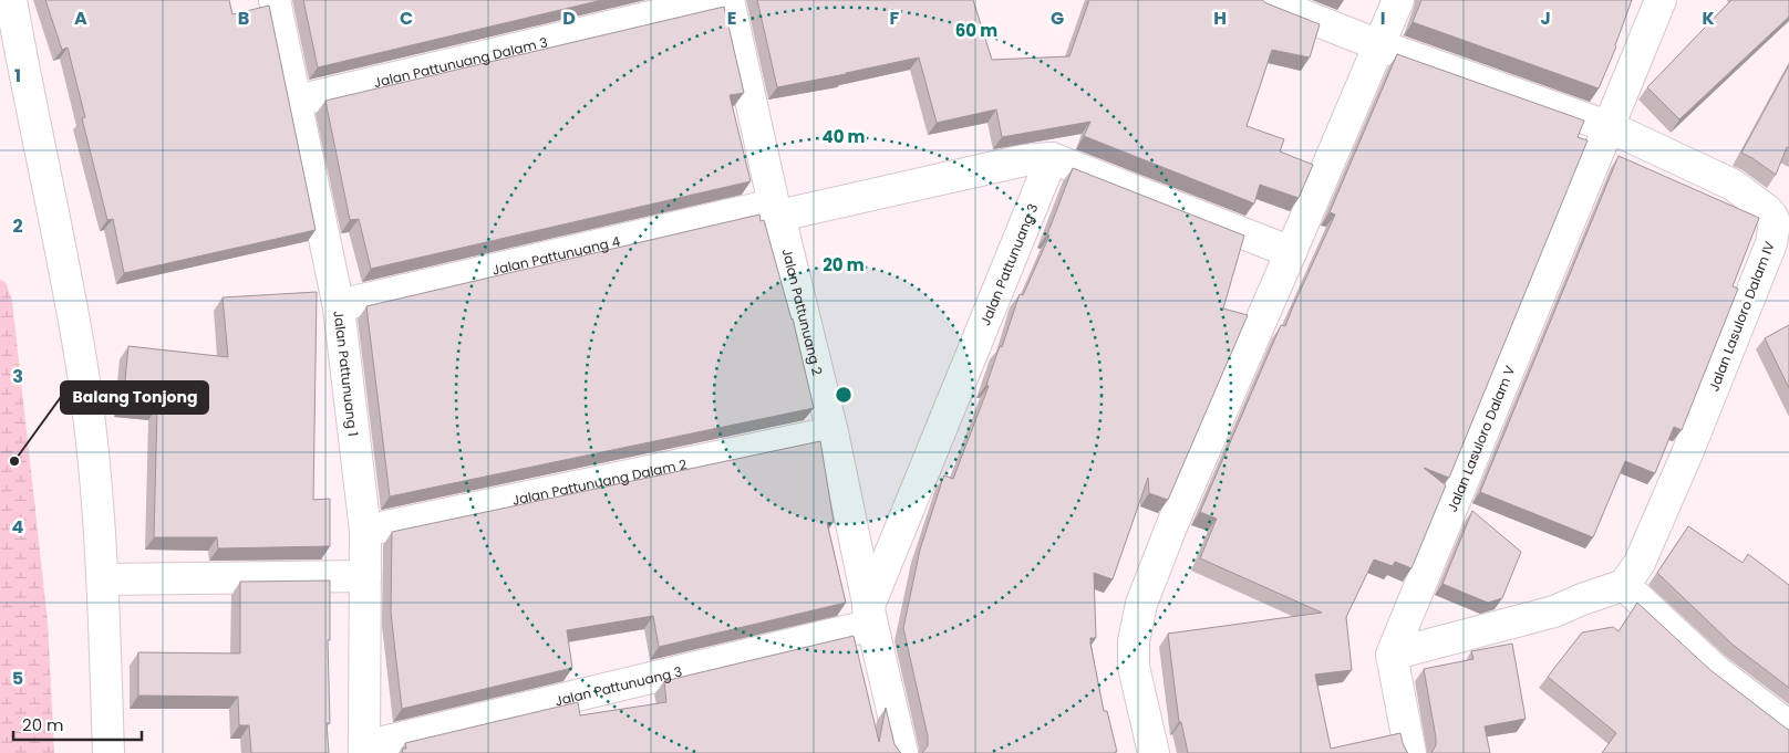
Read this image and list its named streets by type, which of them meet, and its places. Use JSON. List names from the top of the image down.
{
  "streets": {
    "street": [
      "Jalan Pattunuang Dalam 3",
      "Jalan Pattunuang 4",
      "Jalan Pattunuang 3",
      "Jalan Pattunuang 2",
      "Jalan Lasuloro Dalam IV",
      "Jalan Pattunuang 1",
      "Jalan Lasuloro Dalam V",
      "Jalan Pattunuang Dalam 2"
    ]
  },
  "crossings": [
    ["Jalan Pattunuang Dalam 3", "Jalan Pattunuang 1"],
    ["Jalan Pattunuang 4", "Jalan Pattunuang 3"],
    ["Jalan Pattunuang 4", "Jalan Pattunuang 2"],
    ["Jalan Pattunuang 4", "Jalan Pattunuang 1"],
    ["Jalan Pattunuang 3", "Jalan Pattunuang 2"],
    ["Jalan Pattunuang 3", "Jalan Pattunuang 1"],
    ["Jalan Pattunuang 2", "Jalan Pattunuang Dalam 2"],
    ["Jalan Lasuloro Dalam IV", "Jalan Lasuloro Dalam V"],
    ["Jalan Pattunuang 1", "Jalan Pattunuang Dalam 2"]
  ],
  "places": ["Balang Tonjong"],
  "scale_bar": "20 m",
  "grid": {
    "columns": [
      "A",
      "B",
      "C",
      "D",
      "E",
      "F",
      "G",
      "H",
      "I",
      "J",
      "K"
    ],
    "rows": [
      "1",
      "2",
      "3",
      "4",
      "5"
    ]
  },
  "rings": ["60 m", "40 m", "20 m"]
}
